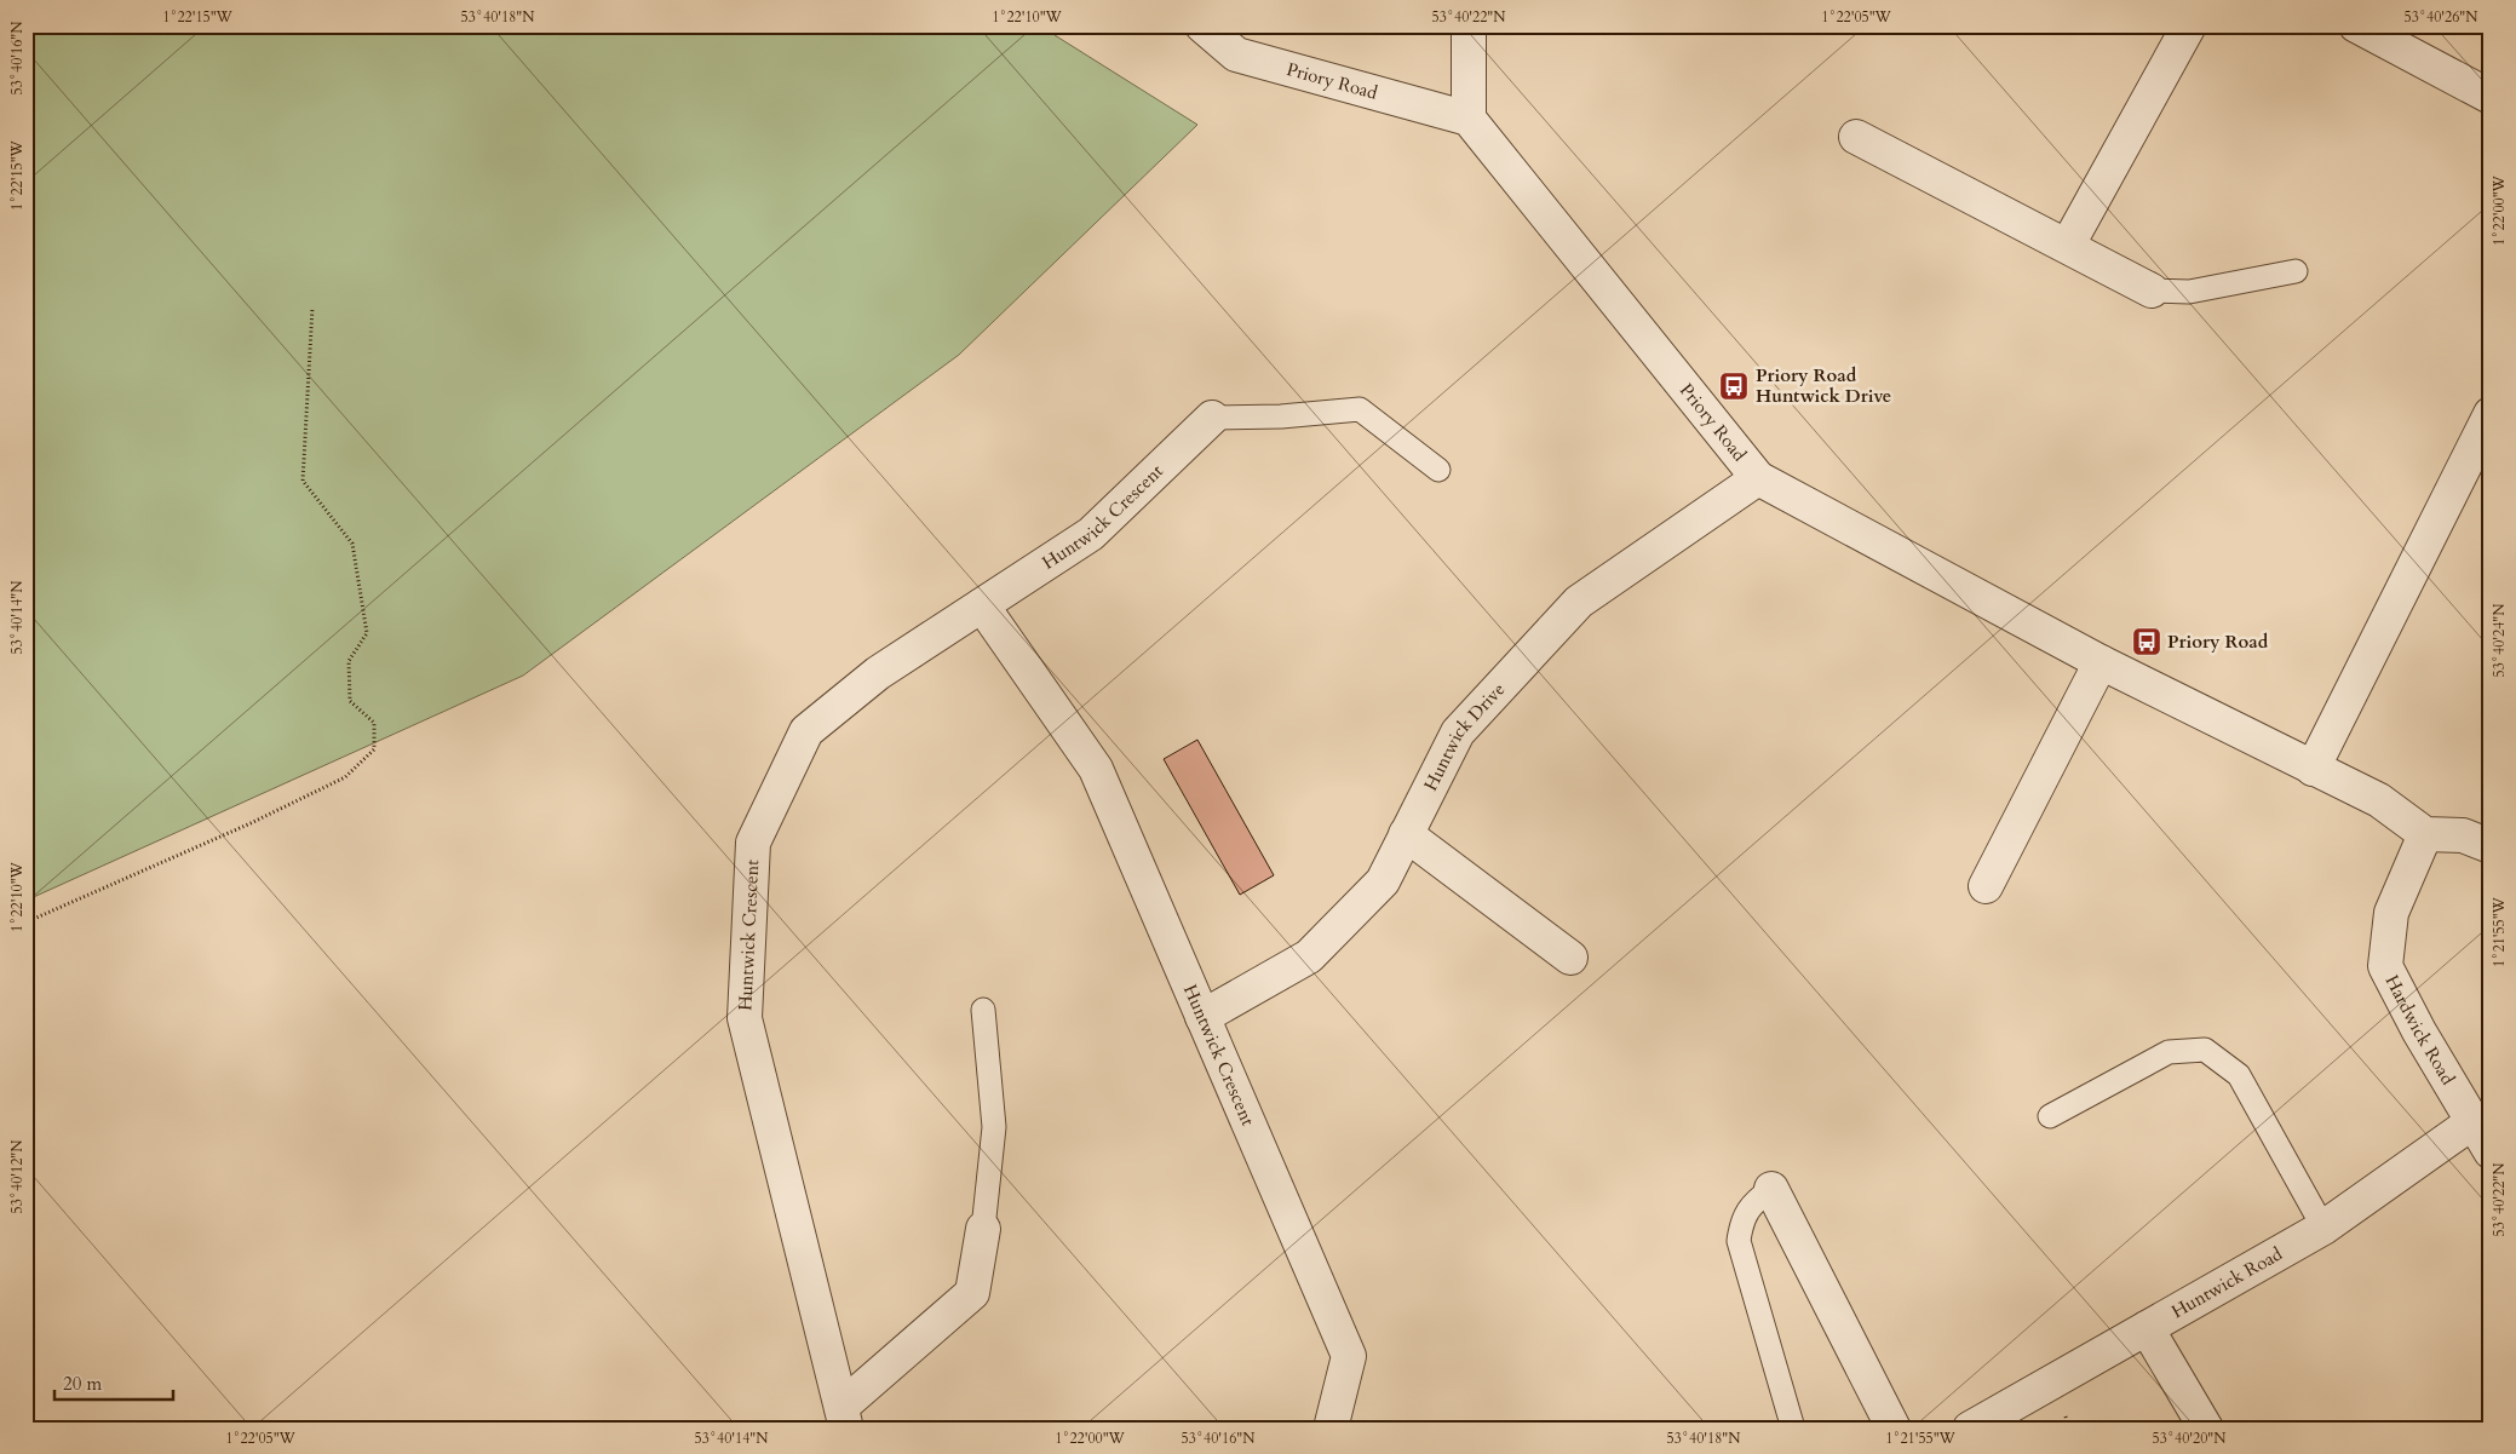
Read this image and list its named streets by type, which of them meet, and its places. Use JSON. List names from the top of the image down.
{
  "streets": {
    "street": [
      "Priory Road",
      "Huntwick Crescent",
      "Huntwick Drive",
      "Hardwick Road",
      "Huntwick Road"
    ]
  },
  "crossings": [
    ["Priory Road", "Huntwick Drive"],
    ["Priory Road", "Hardwick Road"],
    ["Huntwick Crescent", "Huntwick Drive"],
    ["Hardwick Road", "Huntwick Road"]
  ],
  "places": {
    "bus stop": ["Priory Road Huntwick Drive", "Priory Road"]
  },
  "scale_bar": "20 m",
  "coordinates": [
    "1°22'15\"W",
    "53°40'18\"N",
    "1°22'10\"W",
    "53°40'22\"N",
    "1°22'05\"W",
    "53°40'26\"N",
    "53°40'16\"N",
    "1°22'00\"W",
    "53°40'14\"N",
    "53°40'24\"N",
    "1°21'55\"W",
    "53°40'12\"N",
    "53°40'20\"N"
  ]
}
